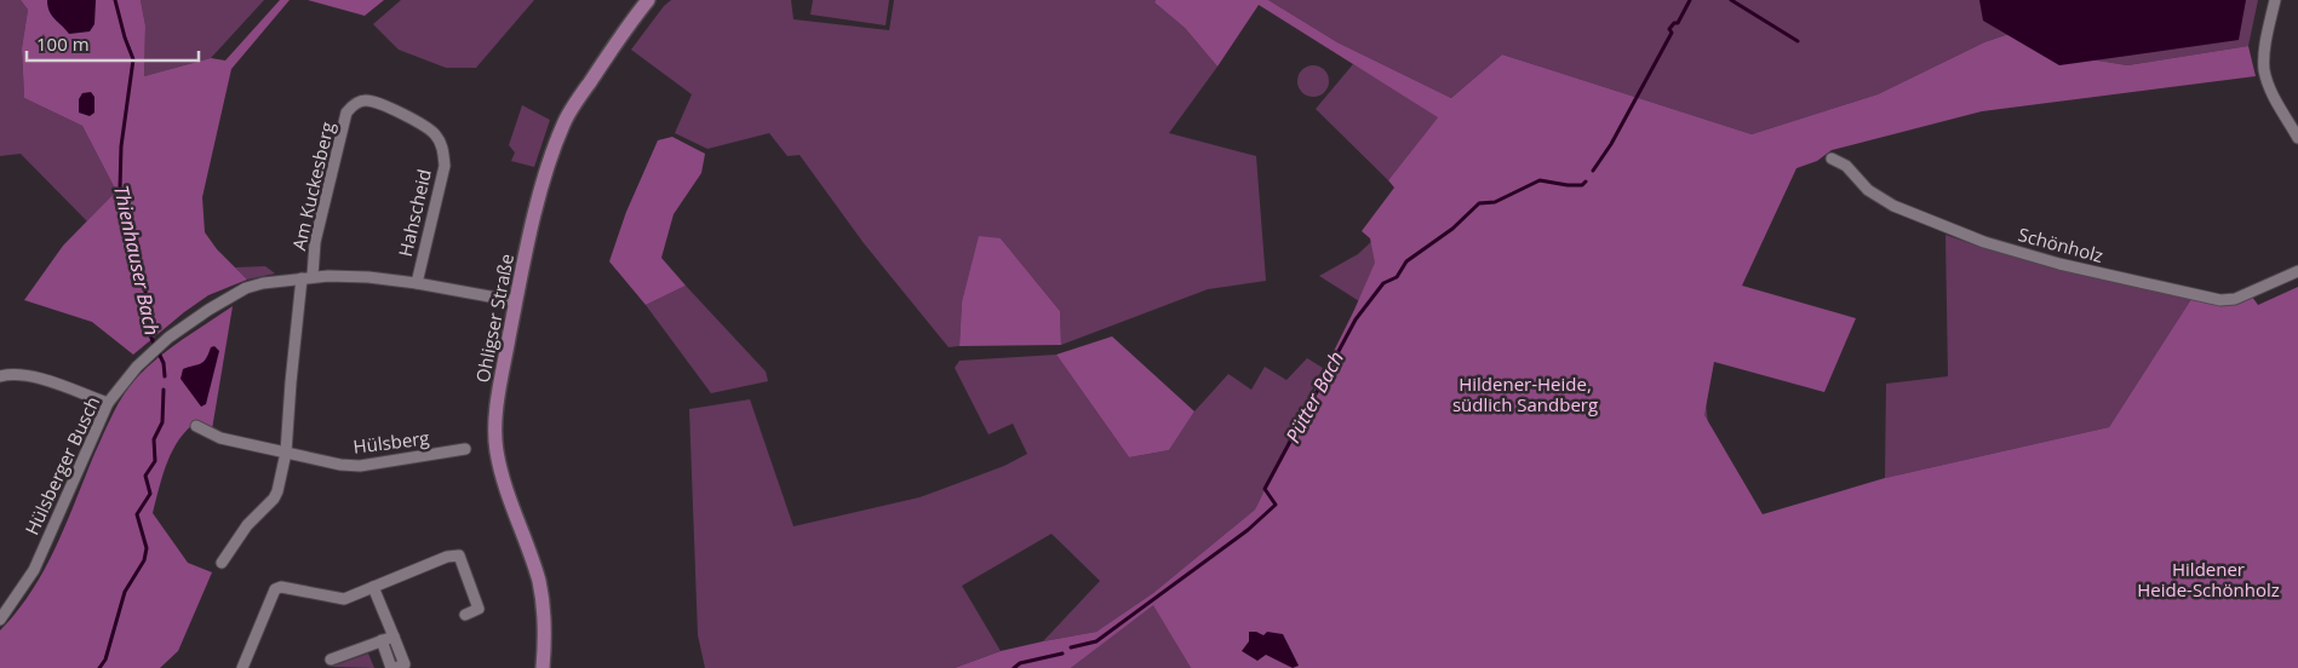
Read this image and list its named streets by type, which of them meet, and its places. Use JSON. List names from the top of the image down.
{
  "streets": {
    "main road": ["Ohligser Straße"],
    "street": [
      "Am Kuckesberg",
      "Hahscheid",
      "Schönholz",
      "Hülsberg",
      "Hülsberger Busch"
    ]
  },
  "crossings": [
    ["Am Kuckesberg", "Hahscheid"],
    ["Am Kuckesberg", "Hülsberg"],
    ["Am Kuckesberg", "Hülsberger Busch"],
    ["Hahscheid", "Hülsberger Busch"],
    ["Ohligser Straße", "Hülsberger Busch"]
  ],
  "water": ["Thienhauser Bach", "Pütter Bach"],
  "parks": ["Hildener-Heide, südlich Sandberg", "Hildener Heide-Schönholz"],
  "scale_bar": "100 m"
}
